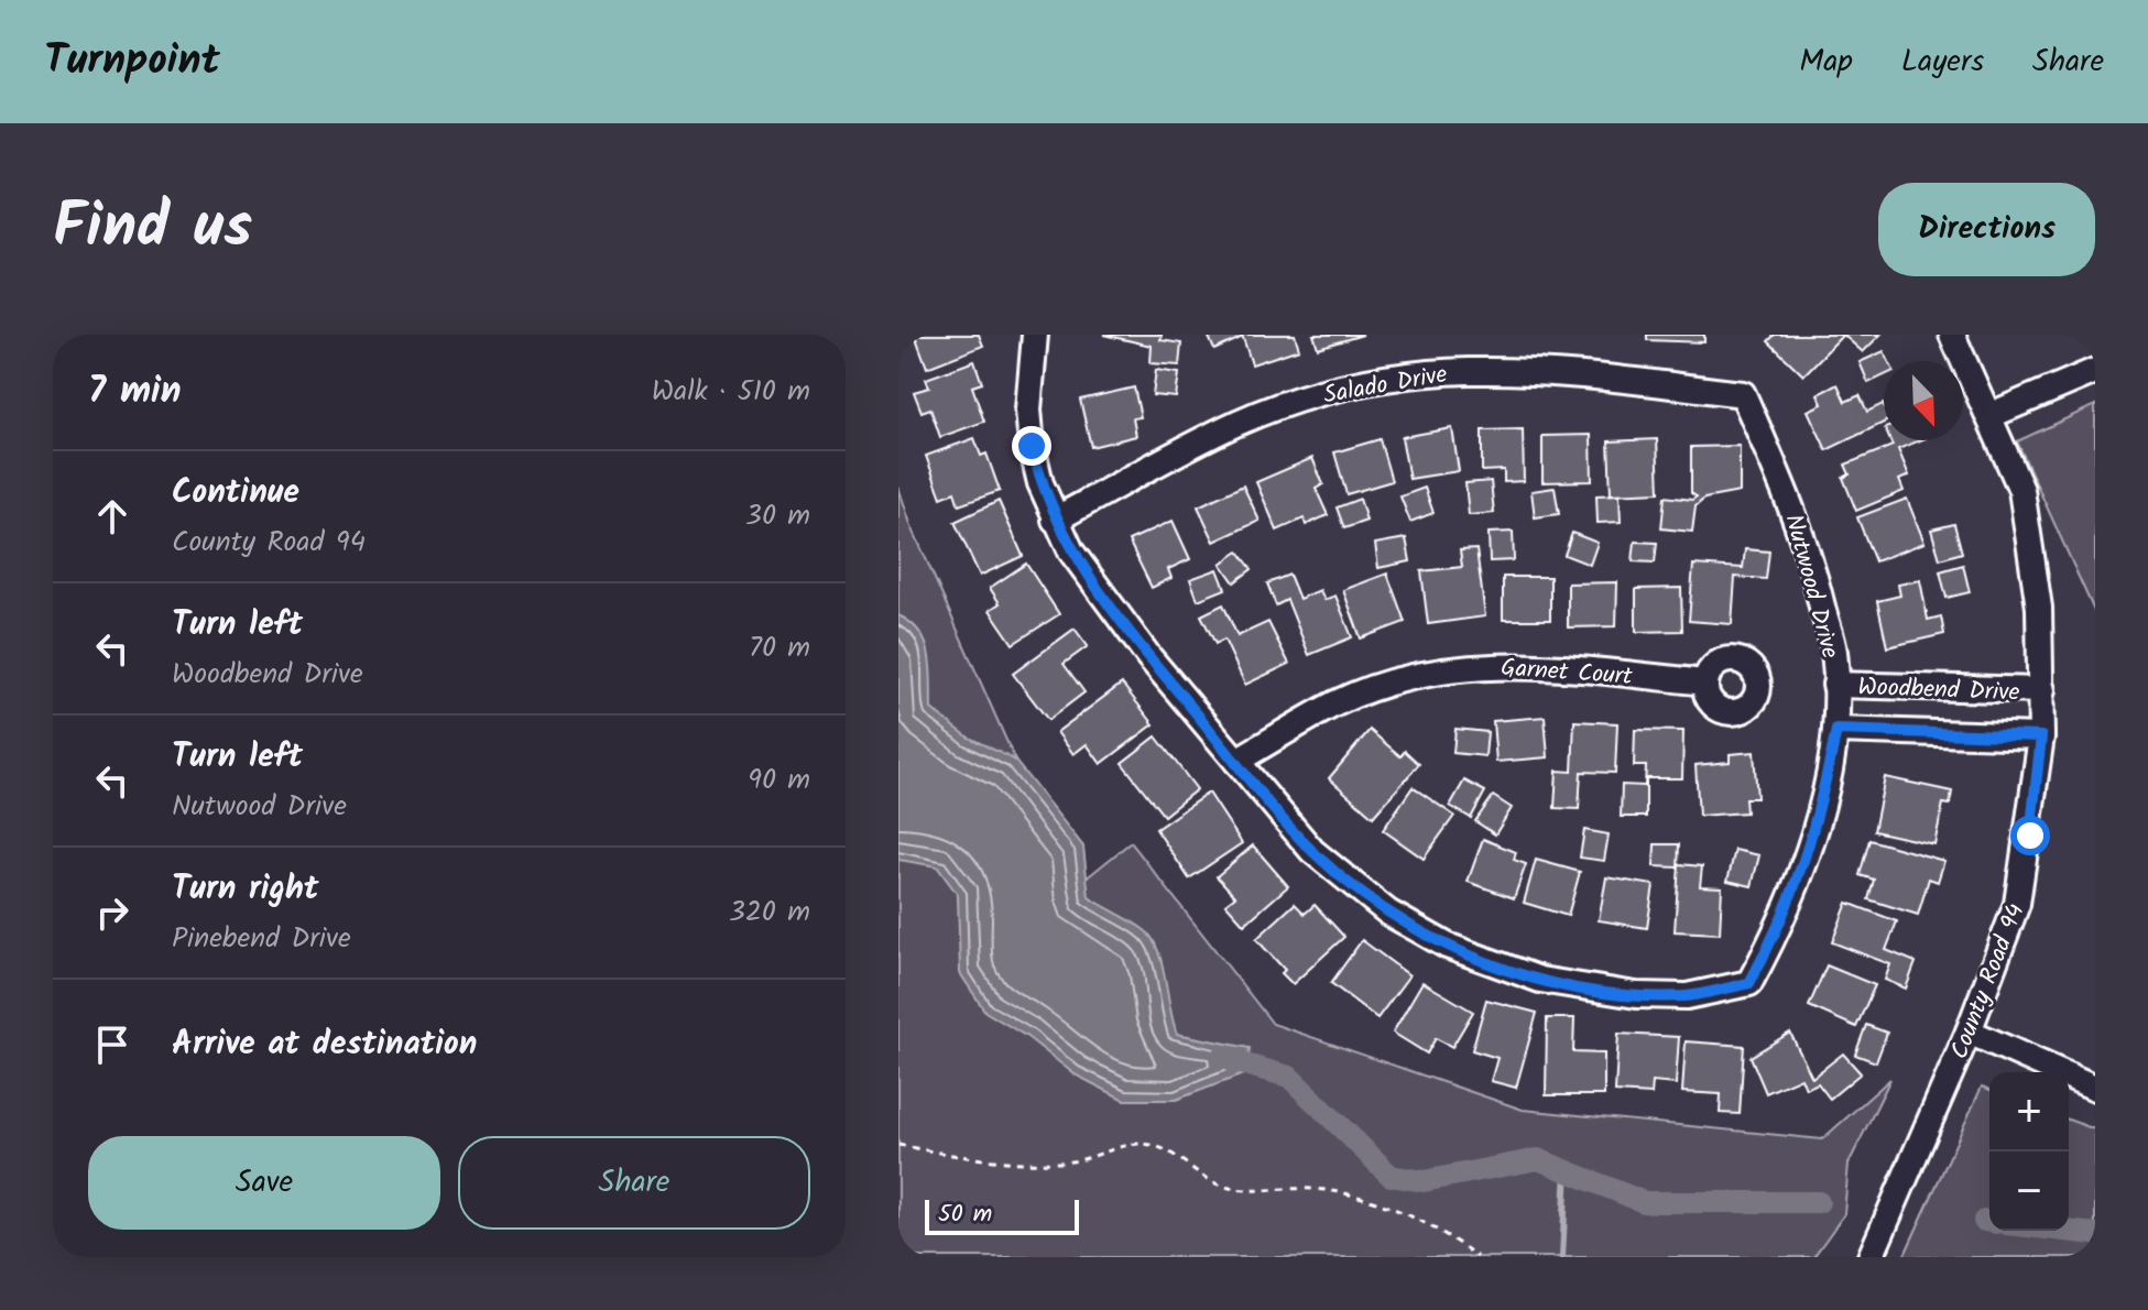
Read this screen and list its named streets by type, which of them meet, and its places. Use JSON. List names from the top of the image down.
{
  "streets": {
    "street": [
      "Salado Drive",
      "Nutwood Drive",
      "Garnet Court",
      "Woodbend Drive",
      "County Road 94"
    ]
  },
  "crossings": [
    ["Salado Drive", "Nutwood Drive"],
    ["Nutwood Drive", "Garnet Court"],
    ["Nutwood Drive", "Woodbend Drive"],
    ["Woodbend Drive", "County Road 94"]
  ],
  "scale_bar": "50 m",
  "north": "bottom right",
  "page": {
    "header": "Turnpoint",
    "nav": ["Map", "Layers", "Share"],
    "title": "Find us",
    "buttons": [
      "Directions",
      ["Save", "Share"]
    ],
    "heading": ["7 min", "Walk · 510 m"],
    "list": [
      ["Continue", "County Road 94", "30 m"],
      ["Turn left", "Woodbend Drive", "70 m"],
      ["Turn left", "Nutwood Drive", "90 m"],
      ["Turn right", "Pinebend Drive", "320 m"],
      "Arrive at destination"
    ],
    "map_buttons": ["+", "−"],
    "scale": "50 m"
  }
}
